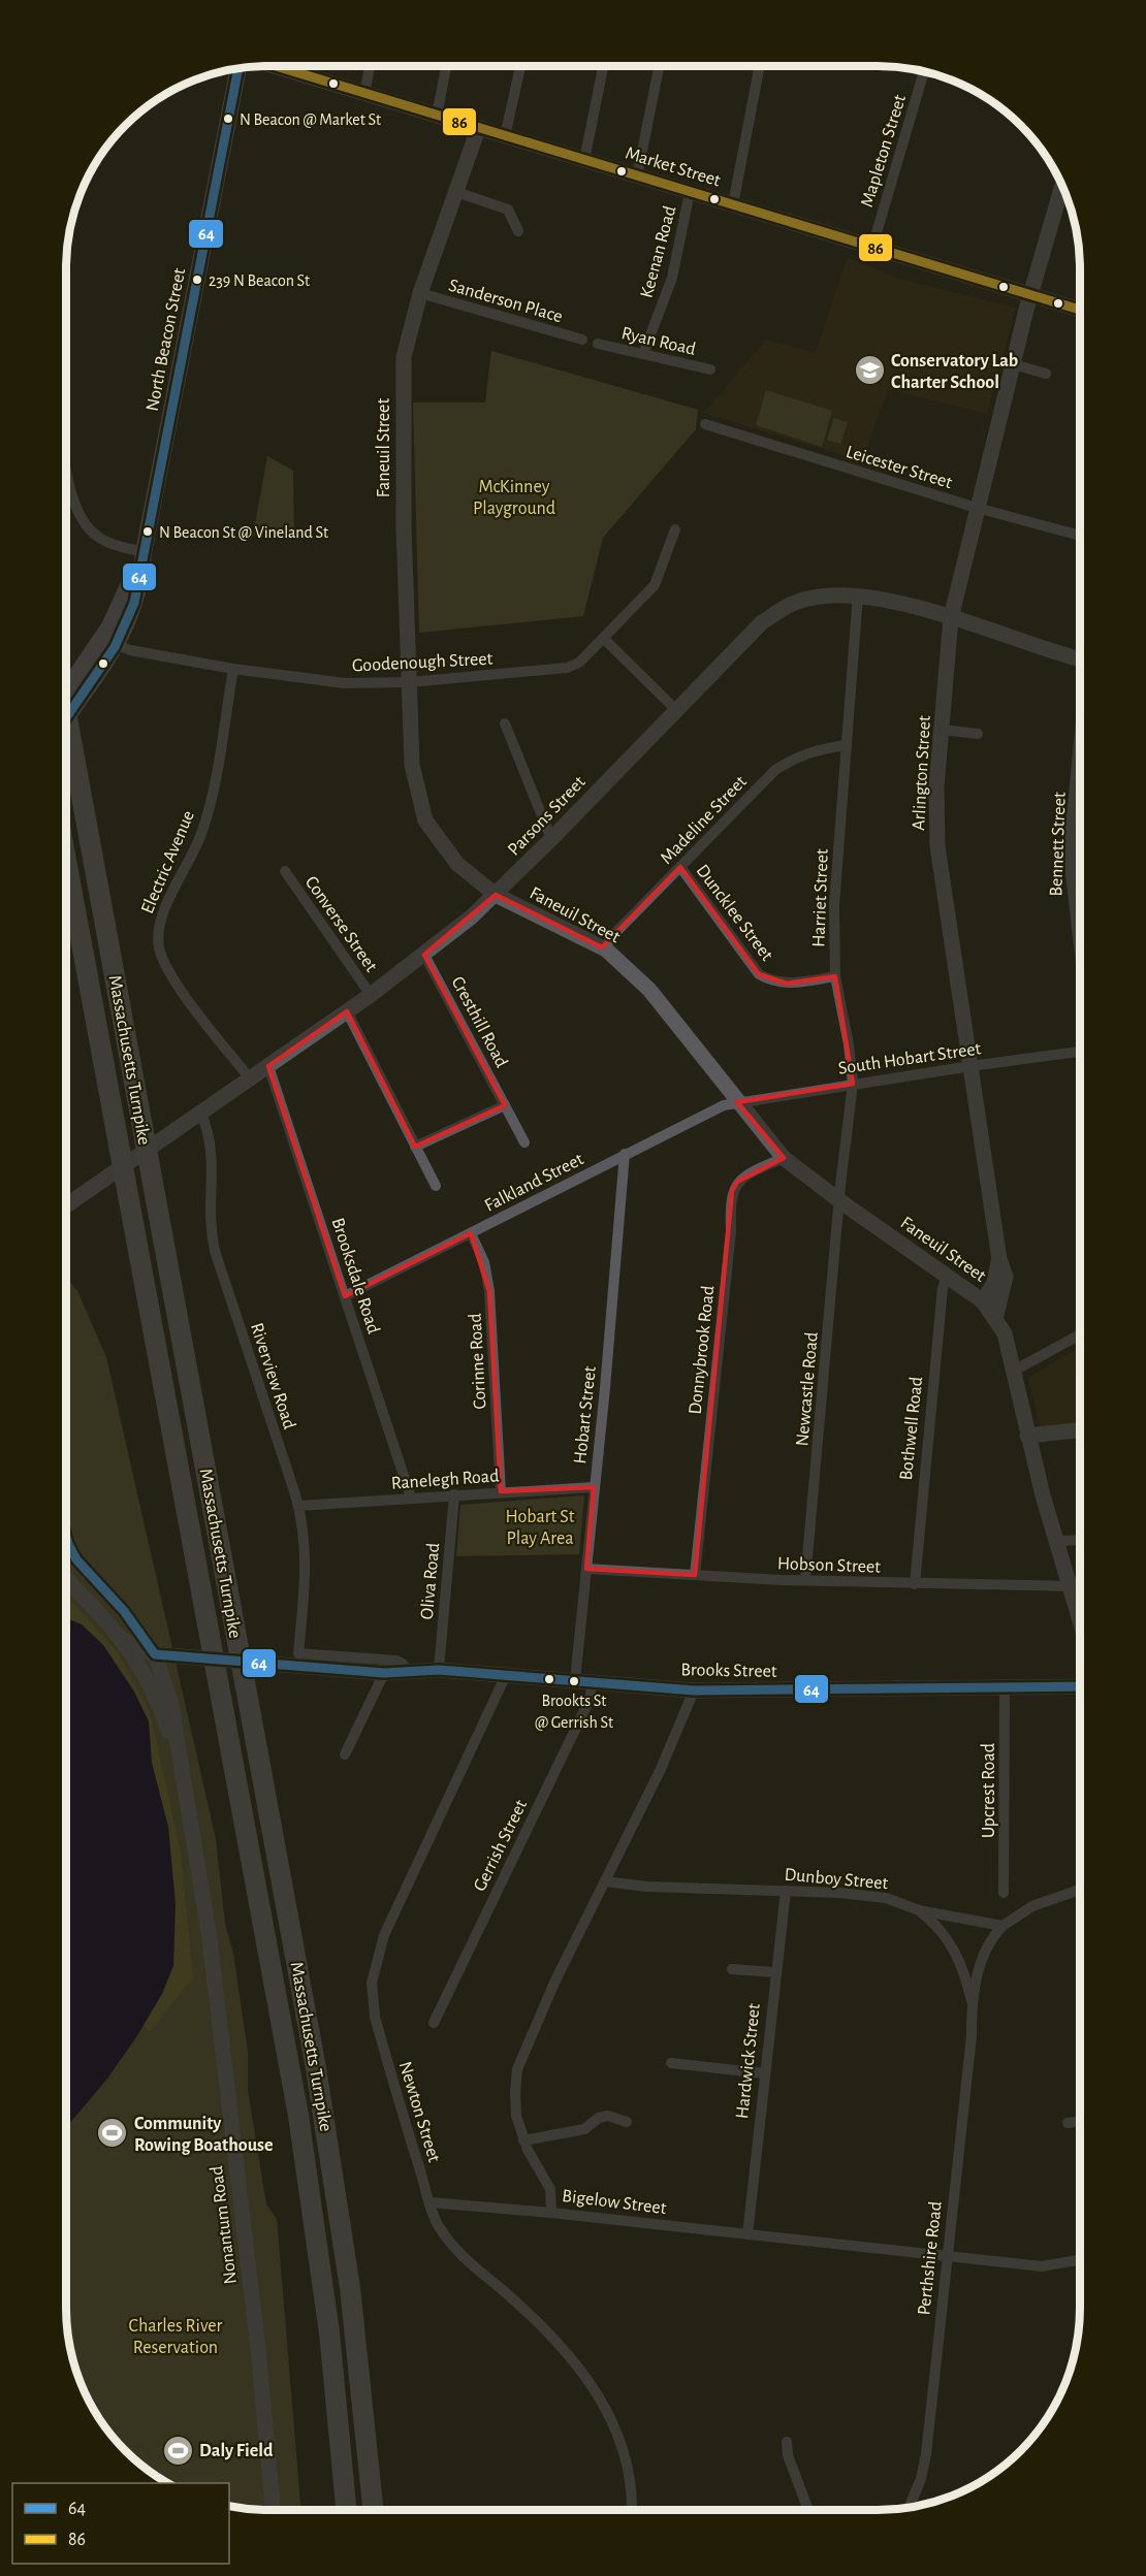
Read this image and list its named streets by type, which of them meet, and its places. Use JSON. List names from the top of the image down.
{
  "streets": {
    "highway": ["Massachusetts Turnpike"],
    "main road": ["North Beacon Street"],
    "street": [
      "Mapleton Street",
      "Market Street",
      "Keenan Road",
      "Sanderson Place",
      "Ryan Road",
      "Faneuil Street",
      "Leicester Street",
      "Goodenough Street",
      "Arlington Street",
      "Parsons Street",
      "Madeline Street",
      "Bennett Street",
      "Electric Avenue",
      "Harriet Street",
      "Duncklee Street",
      "Converse Street",
      "Cresthill Road",
      "South Hobart Street",
      "Falkland Street",
      "Brooksdale Road",
      "Donnybrook Road",
      "Corinne Road",
      "Riverview Road",
      "Newcastle Road",
      "Hobart Street",
      "Bothwell Road",
      "Ranelegh Road",
      "Hobson Street",
      "Oliva Road",
      "Brooks Street",
      "Upcrest Road",
      "Gerrish Street",
      "Dunboy Street",
      "Hardwick Street",
      "Newton Street",
      "Bigelow Street",
      "Nonantum Road",
      "Perthshire Road"
    ]
  },
  "crossings": [
    ["Mapleton Street", "Market Street"],
    ["Market Street", "Keenan Road"],
    ["Market Street", "Faneuil Street"],
    ["Market Street", "Arlington Street"],
    ["Keenan Road", "Ryan Road"],
    ["Sanderson Place", "Faneuil Street"],
    ["North Beacon Street", "Goodenough Street"],
    ["Faneuil Street", "Goodenough Street"],
    ["Faneuil Street", "Arlington Street"],
    ["Faneuil Street", "Parsons Street"],
    ["Faneuil Street", "Madeline Street"],
    ["Faneuil Street", "Harriet Street"],
    ["Faneuil Street", "South Hobart Street"],
    ["Faneuil Street", "Falkland Street"],
    ["Faneuil Street", "Donnybrook Road"],
    ["Faneuil Street", "Newcastle Road"],
    ["Faneuil Street", "Bothwell Road"],
    ["Faneuil Street", "Hobson Street"],
    ["Leicester Street", "Arlington Street"],
    ["Goodenough Street", "Electric Avenue"],
    ["Arlington Street", "Parsons Street"],
    ["Arlington Street", "South Hobart Street"],
    ["Parsons Street", "Electric Avenue"],
    ["Parsons Street", "Harriet Street"],
    ["Parsons Street", "Converse Street"],
    ["Parsons Street", "Cresthill Road"],
    ["Parsons Street", "Brooksdale Road"],
    ["Parsons Street", "Riverview Road"],
    ["Madeline Street", "Harriet Street"],
    ["Madeline Street", "Duncklee Street"],
    ["Harriet Street", "Duncklee Street"],
    ["Harriet Street", "South Hobart Street"],
    ["Harriet Street", "Newcastle Road"],
    ["South Hobart Street", "Falkland Street"],
    ["Falkland Street", "Brooksdale Road"],
    ["Falkland Street", "Corinne Road"],
    ["Falkland Street", "Hobart Street"],
    ["Brooksdale Road", "Ranelegh Road"],
    ["Donnybrook Road", "Hobson Street"],
    ["Corinne Road", "Ranelegh Road"],
    ["Riverview Road", "Ranelegh Road"],
    ["Riverview Road", "Brooks Street"],
    ["Newcastle Road", "Hobson Street"],
    ["Hobart Street", "Ranelegh Road"],
    ["Hobart Street", "Hobson Street"],
    ["Hobart Street", "Brooks Street"],
    ["Bothwell Road", "Hobson Street"],
    ["Ranelegh Road", "Oliva Road"],
    ["Oliva Road", "Brooks Street"],
    ["Brooks Street", "Upcrest Road"],
    ["Brooks Street", "Gerrish Street"],
    ["Brooks Street", "Newton Street"],
    ["Brooks Street", "Bigelow Street"],
    ["Brooks Street", "Nonantum Road"],
    ["Dunboy Street", "Hardwick Street"],
    ["Dunboy Street", "Bigelow Street"],
    ["Dunboy Street", "Perthshire Road"],
    ["Hardwick Street", "Bigelow Street"],
    ["Bigelow Street", "Perthshire Road"]
  ],
  "parks": ["McKinney Playground", "Hobart St Play Area", "Charles River Reservation"],
  "places": {
    "other": [
      "N Beacon @ Market St",
      "239 N Beacon St",
      "N Beacon St @ Vineland St",
      "Brookts St @ Gerrish St"
    ],
    "school or university": ["Conservatory Lab Charter School"],
    "sports": ["Community Rowing Boathouse", "Daly Field"]
  },
  "lines": ["transit line 86", "transit line 64"],
  "legend": ["64", "86"]
}
